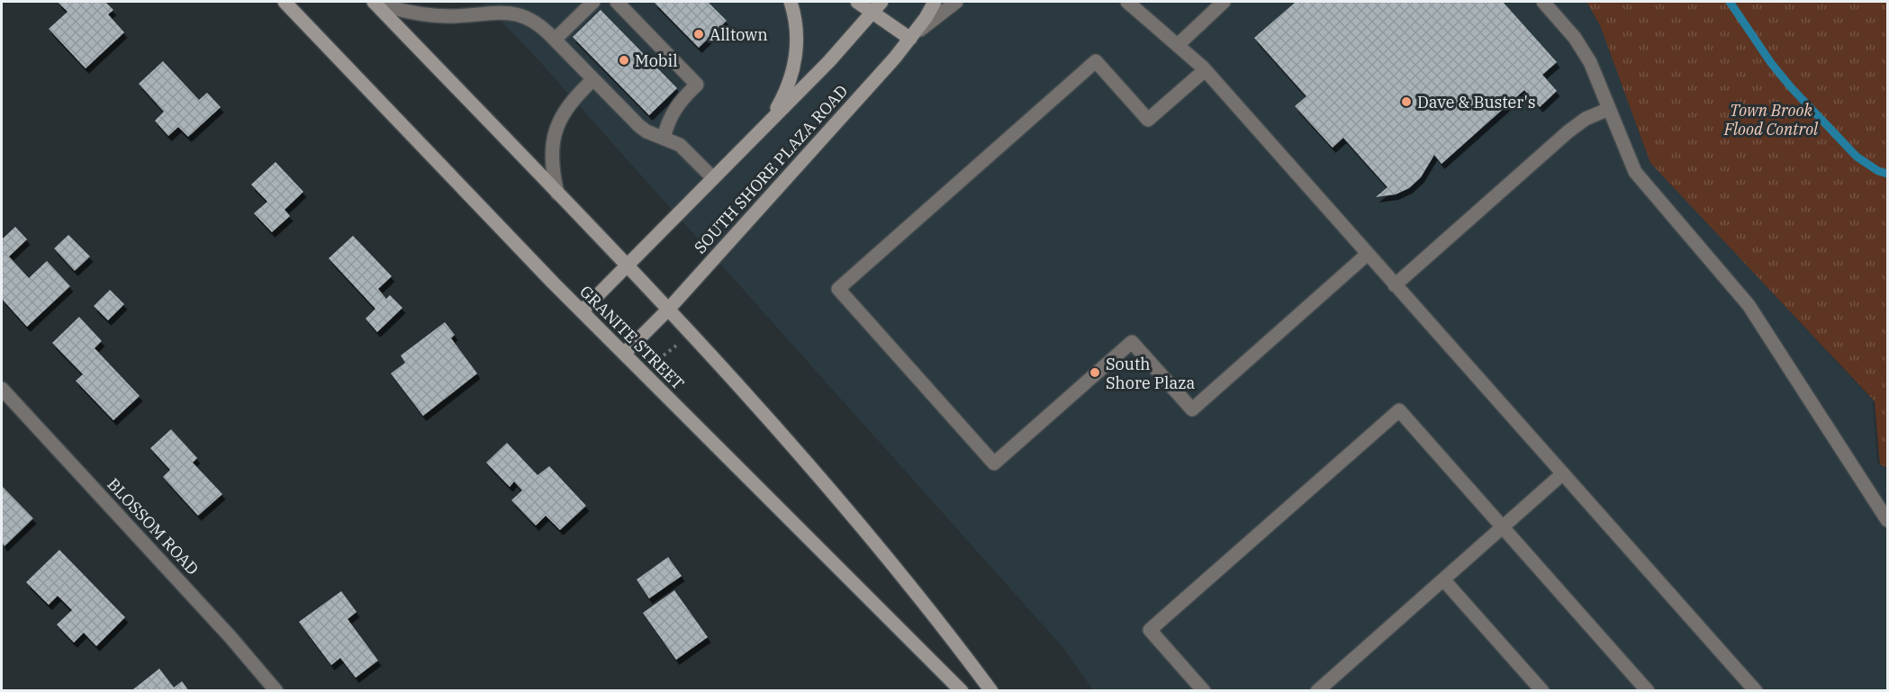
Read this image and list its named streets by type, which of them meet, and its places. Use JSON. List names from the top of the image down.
{
  "streets": {
    "main road": ["SOUTH SHORE PLAZA ROAD", "GRANITE STREET"],
    "street": ["BLOSSOM ROAD"]
  },
  "crossings": [
    ["SOUTH SHORE PLAZA ROAD", "GRANITE STREET"]
  ],
  "parks": ["Town Brook Flood Control"],
  "places": [
    "Alltown",
    "Mobil",
    "Dave & Buster's",
    "South Shore Plaza"
  ]
}
